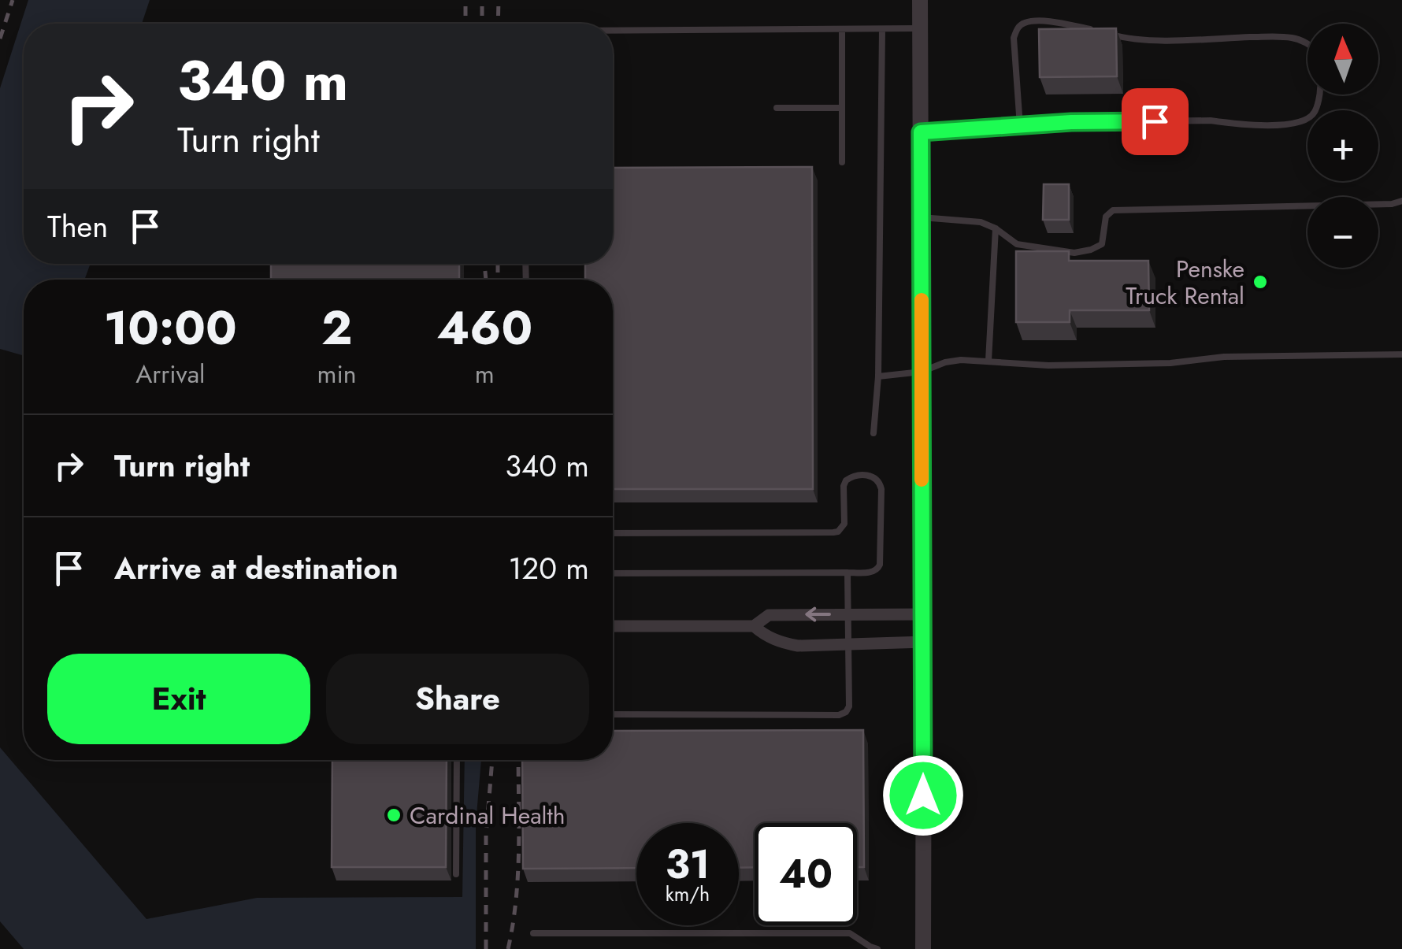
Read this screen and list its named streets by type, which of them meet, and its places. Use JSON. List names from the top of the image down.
{
  "places": ["Penske Truck Rental", "Cardinal Health"],
  "north": "top",
  "page": {
    "map_buttons": ["+", "−"],
    "turn": ["340 m", "Turn right"],
    "then": "Then",
    "eta": [
      "10:00",
      "Arrival",
      "2",
      "min",
      "460",
      "m"
    ],
    "list": [
      {
        "name": "Turn right",
        "value": "340 m"
      },
      {
        "name": "Arrive at destination",
        "value": "120 m"
      }
    ],
    "buttons": ["Exit", "Share"],
    "speed": "31 km/h",
    "limit": "40"
  }
}
